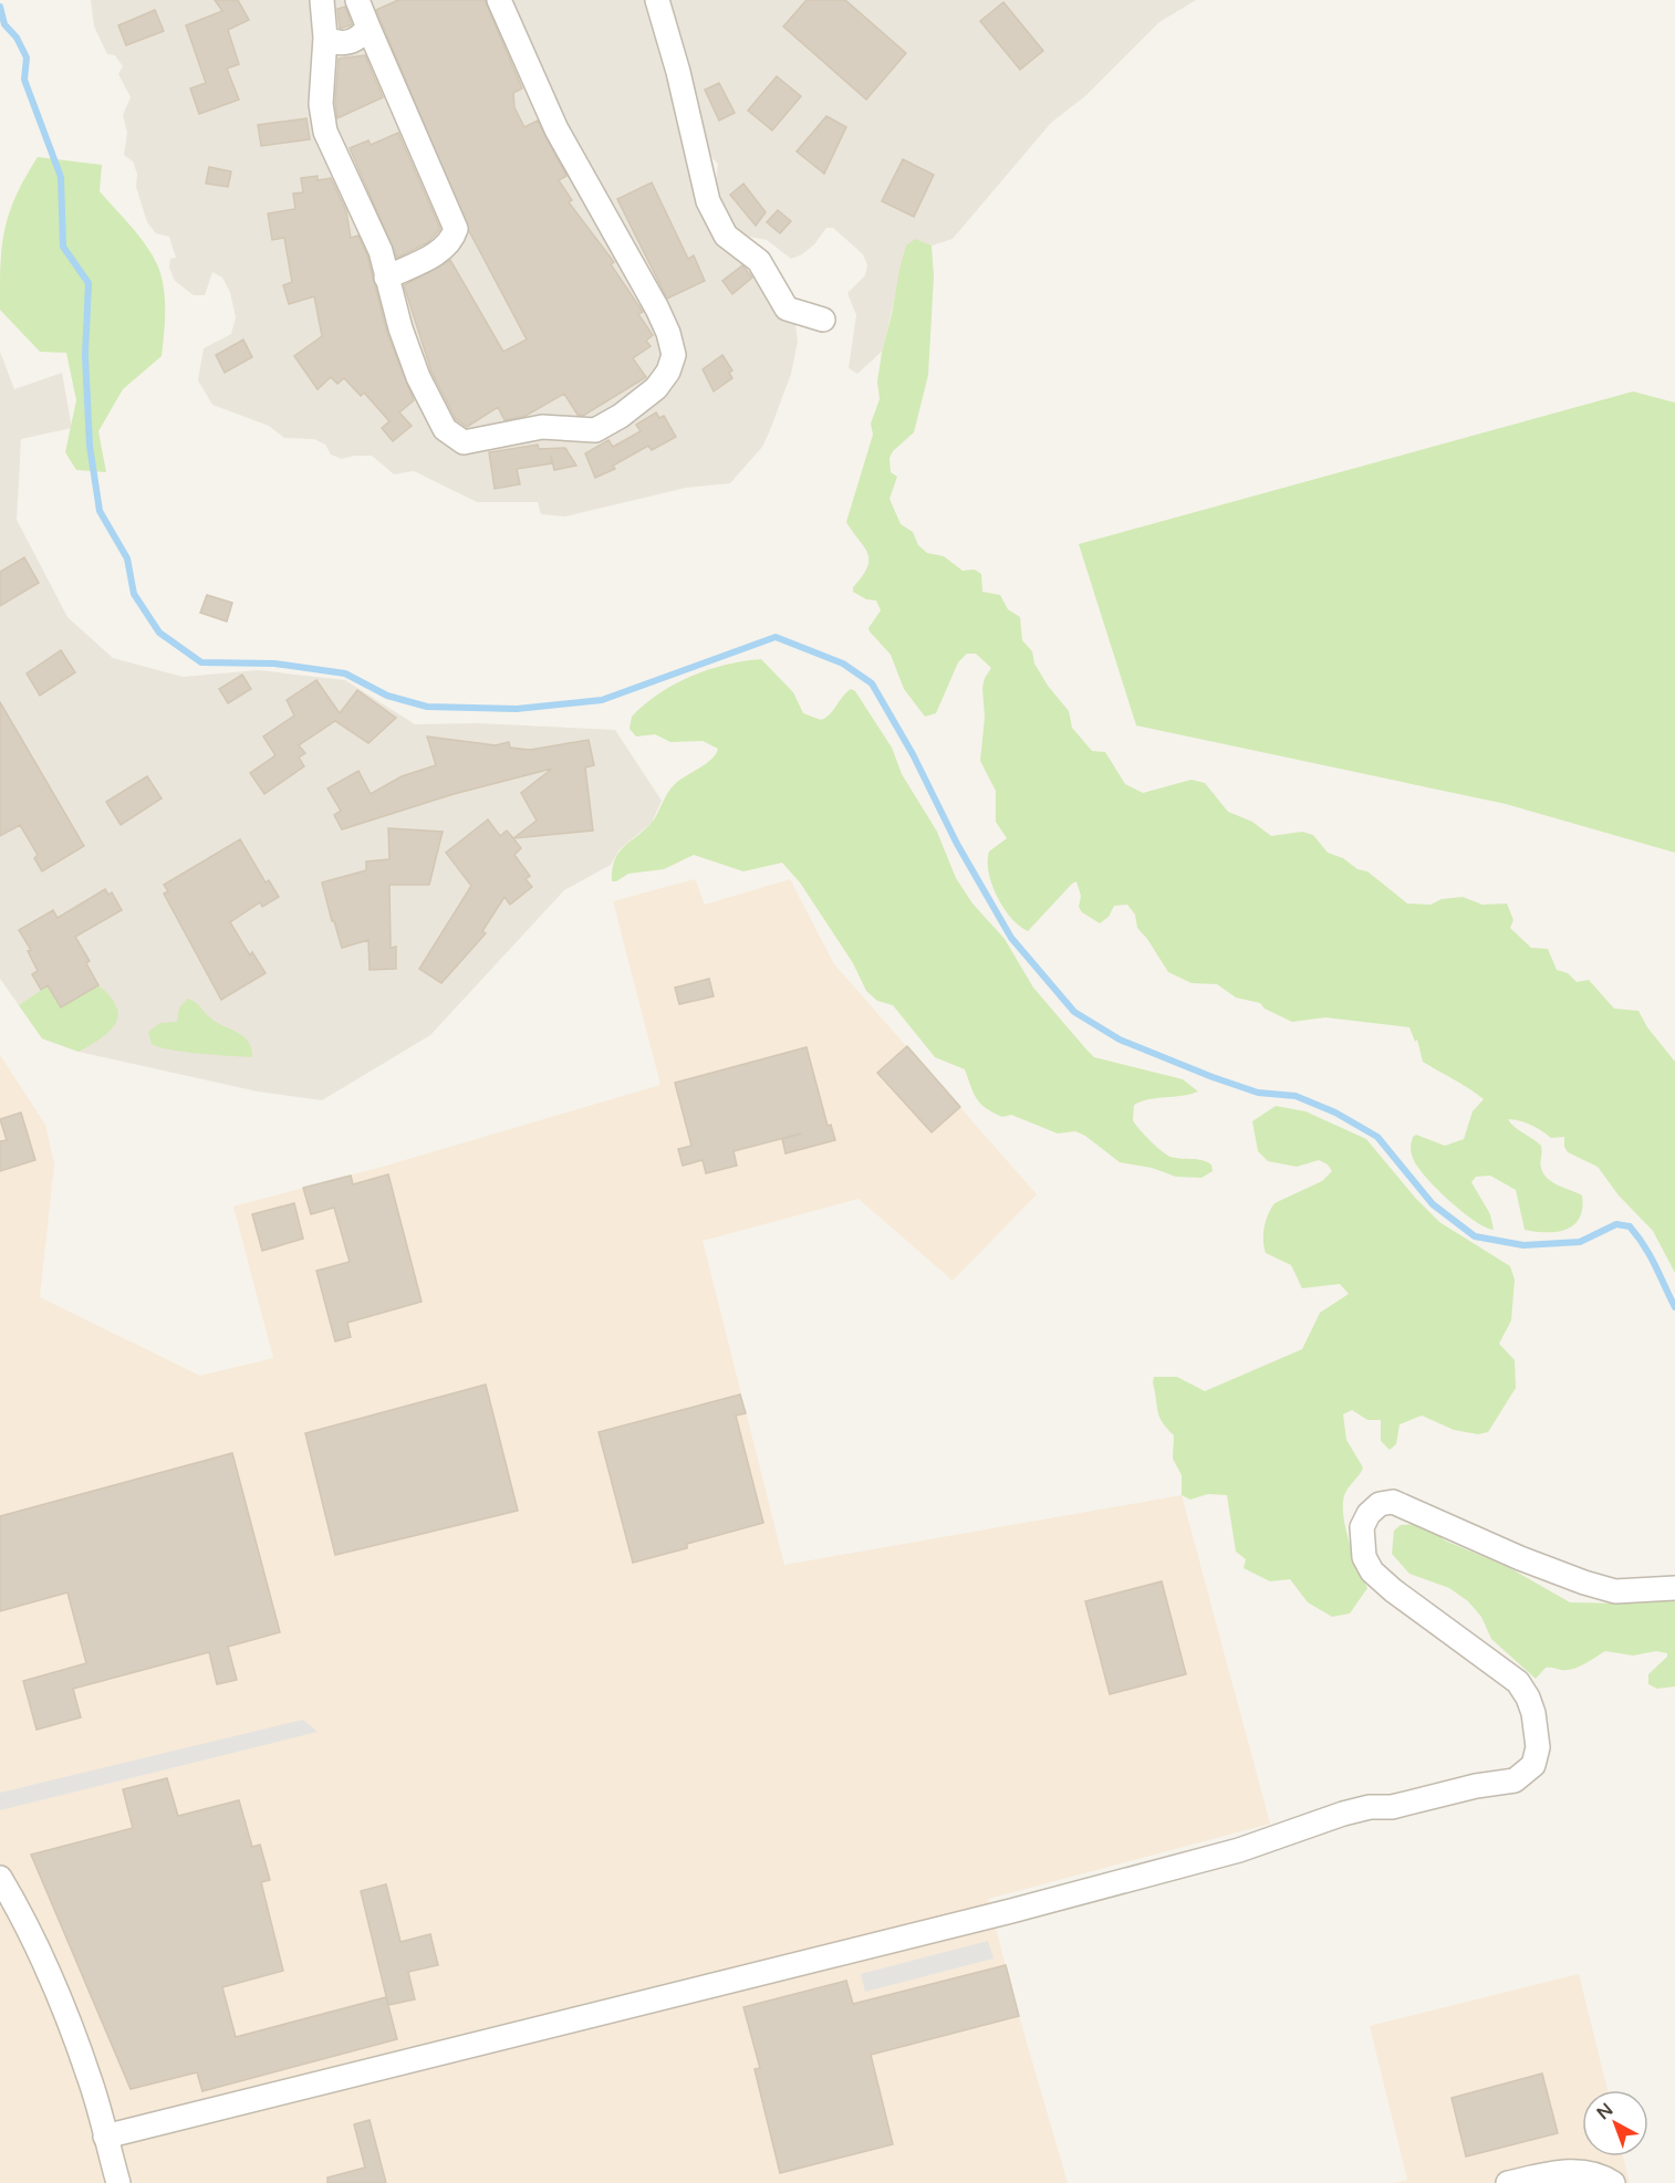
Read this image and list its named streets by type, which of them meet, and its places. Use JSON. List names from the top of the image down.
{
  "north": "top left"
}
